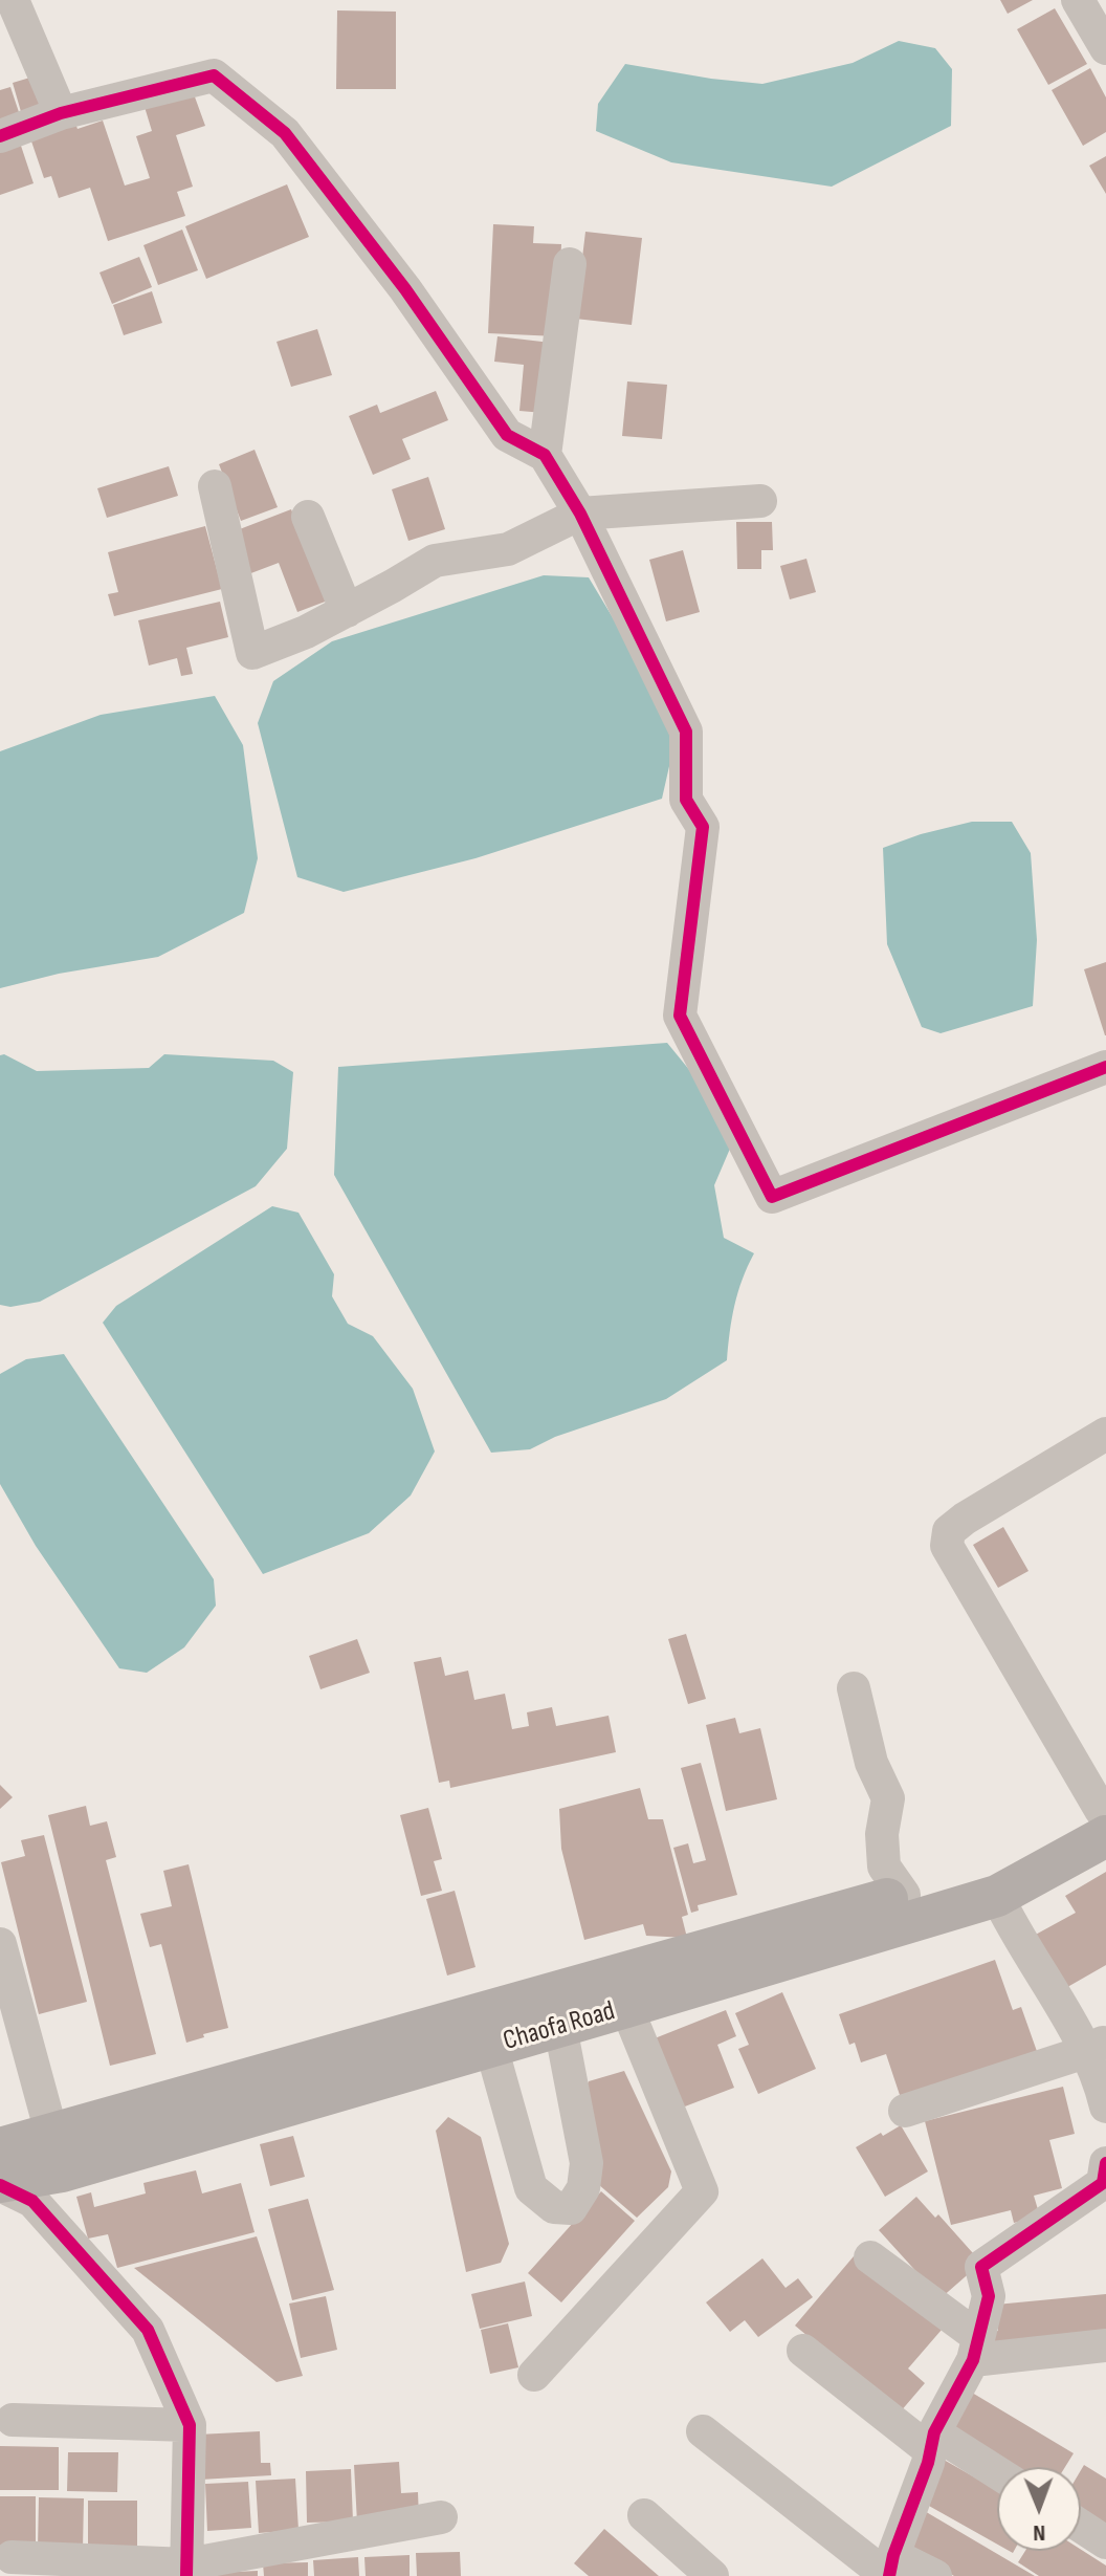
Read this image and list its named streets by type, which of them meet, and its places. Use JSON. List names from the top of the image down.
{
  "streets": {
    "main road": ["Chaofa Road"]
  },
  "north": "bottom"
}
